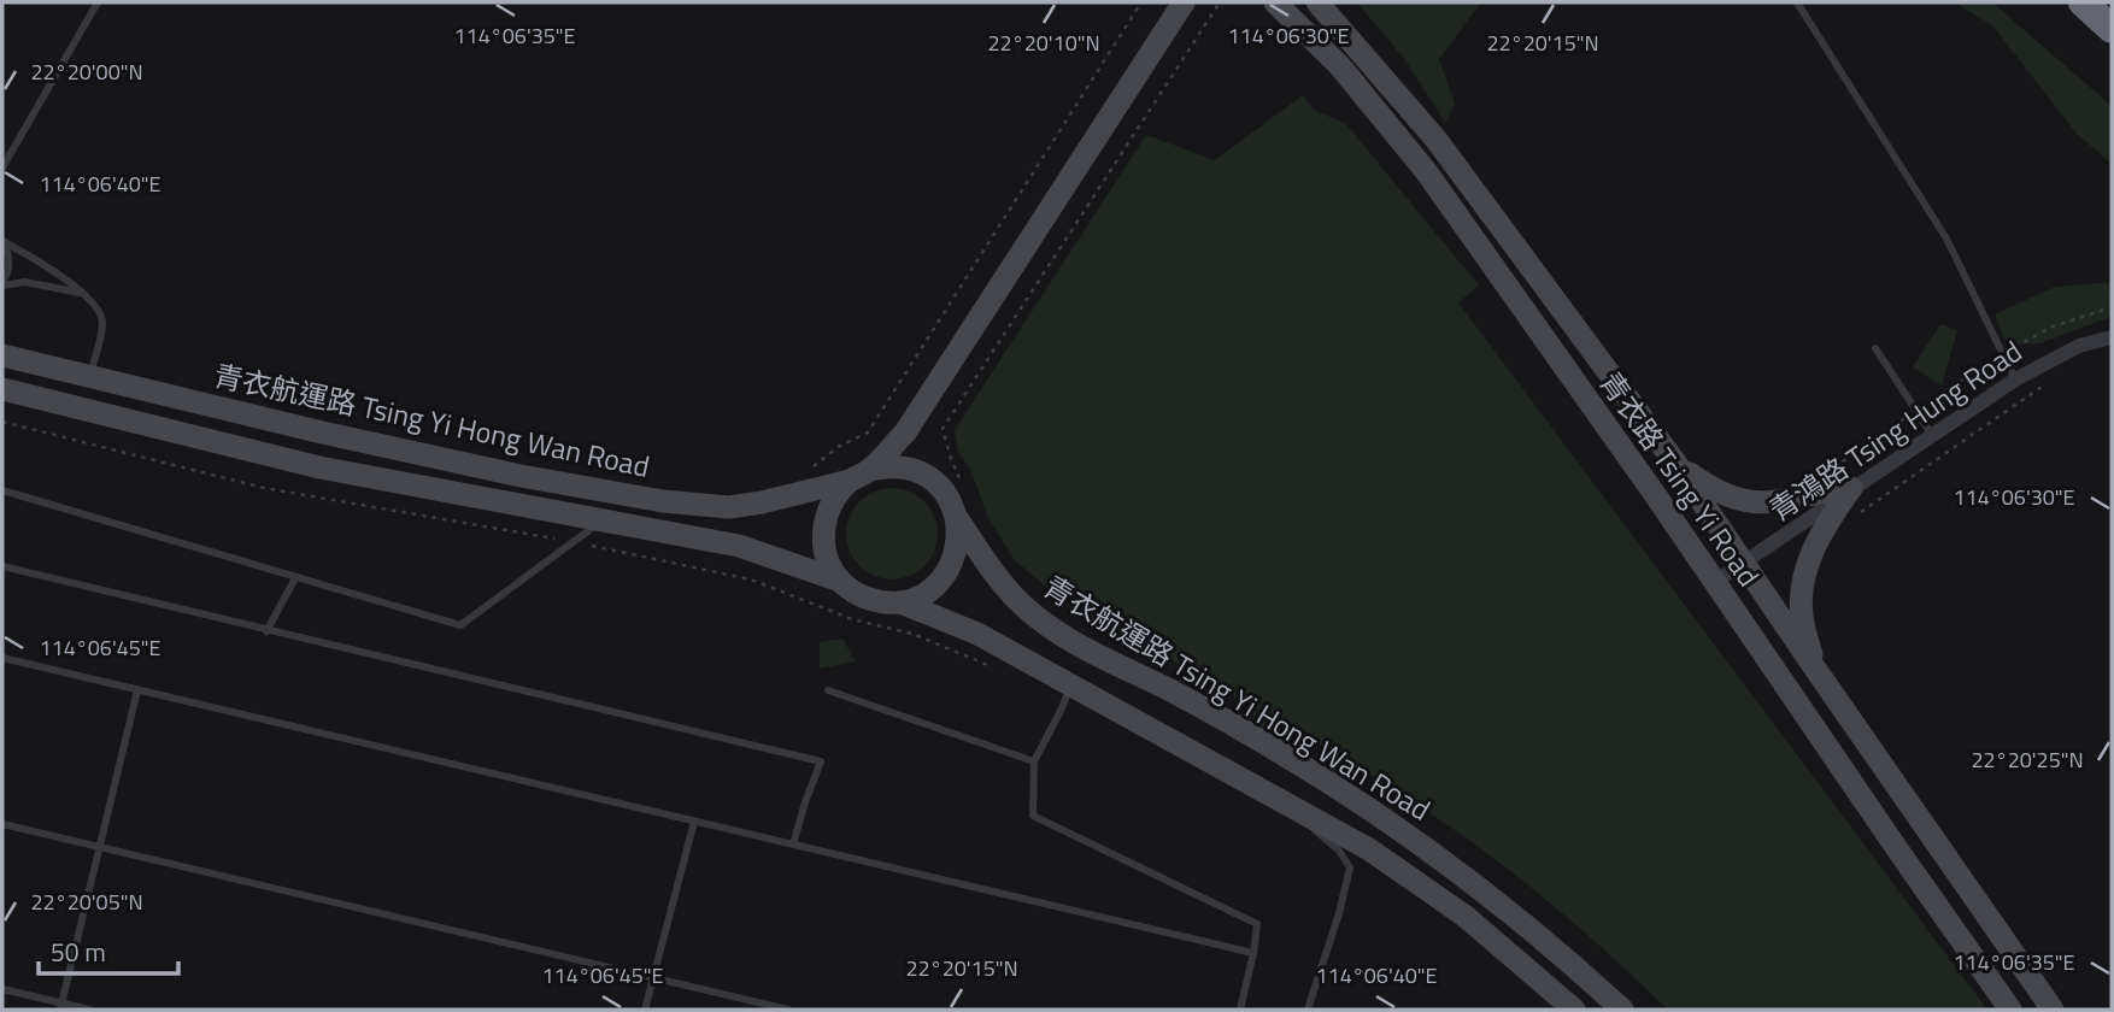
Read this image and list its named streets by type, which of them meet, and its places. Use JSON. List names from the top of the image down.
{
  "streets": {
    "street": ["青衣航運路 Tsing Yi Hong Wan Road", "青鴻路 Tsing Hung Road", "青衣路 Tsing Yi Road"]
  },
  "crossings": [
    ["青鴻路 Tsing Hung Road", "青衣路 Tsing Yi Road"]
  ],
  "scale_bar": "50 m",
  "coordinates": [
    "114°06'35\"E",
    "114°06'30\"E",
    "22°20'10\"N",
    "22°20'15\"N",
    "22°20'00\"N",
    "114°06'40\"E",
    "114°06'45\"E",
    "22°20'25\"N",
    "22°20'05\"N"
  ]
}
